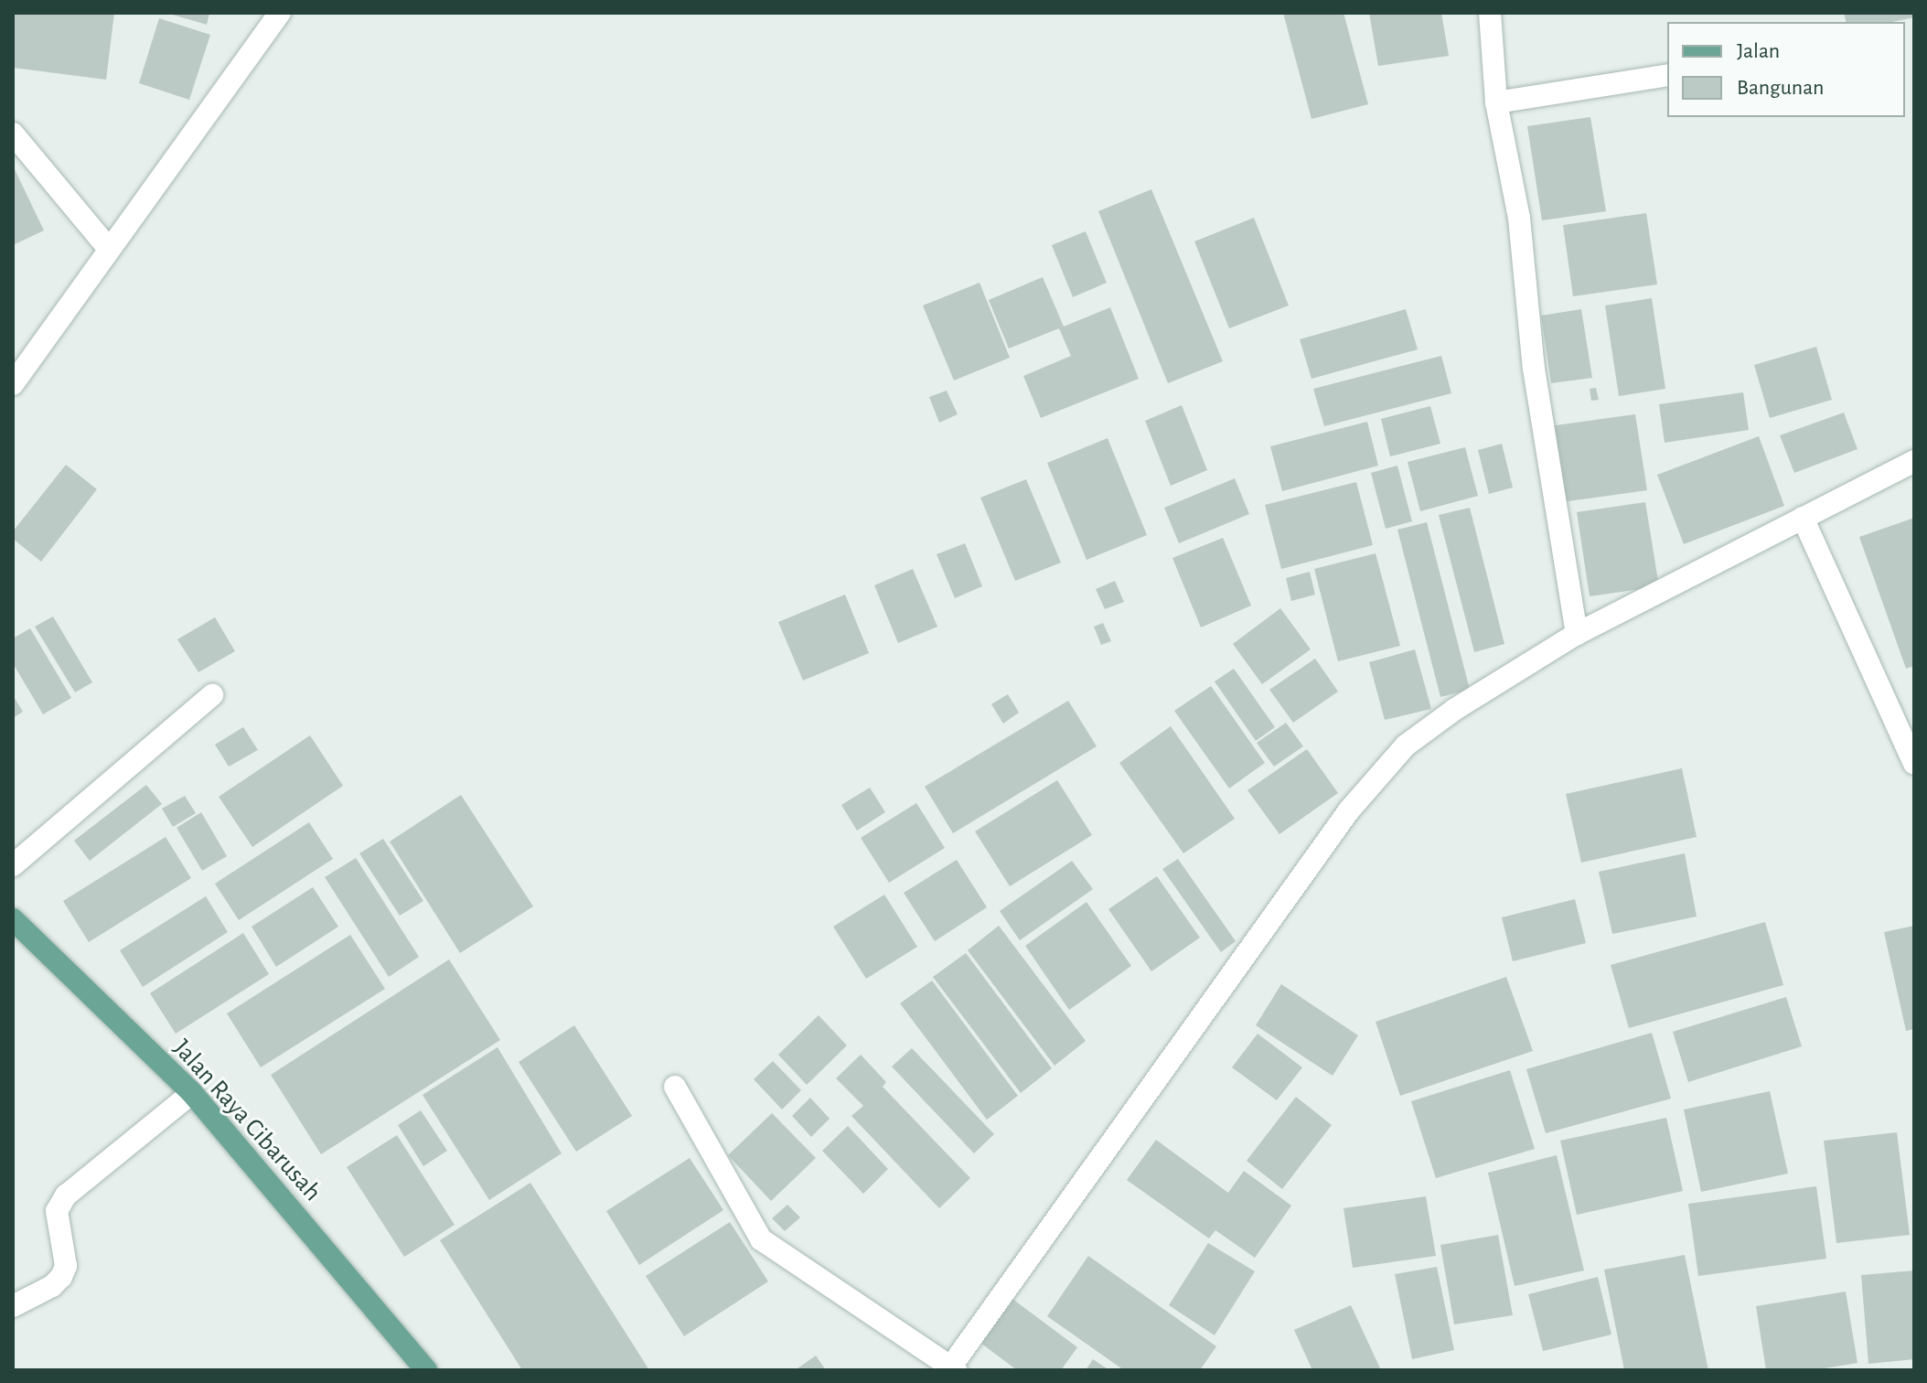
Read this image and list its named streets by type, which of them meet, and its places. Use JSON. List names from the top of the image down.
{
  "streets": {
    "main road": ["Jalan Raya Cibarusah"]
  },
  "legend": ["Jalan", "Bangunan"]
}
